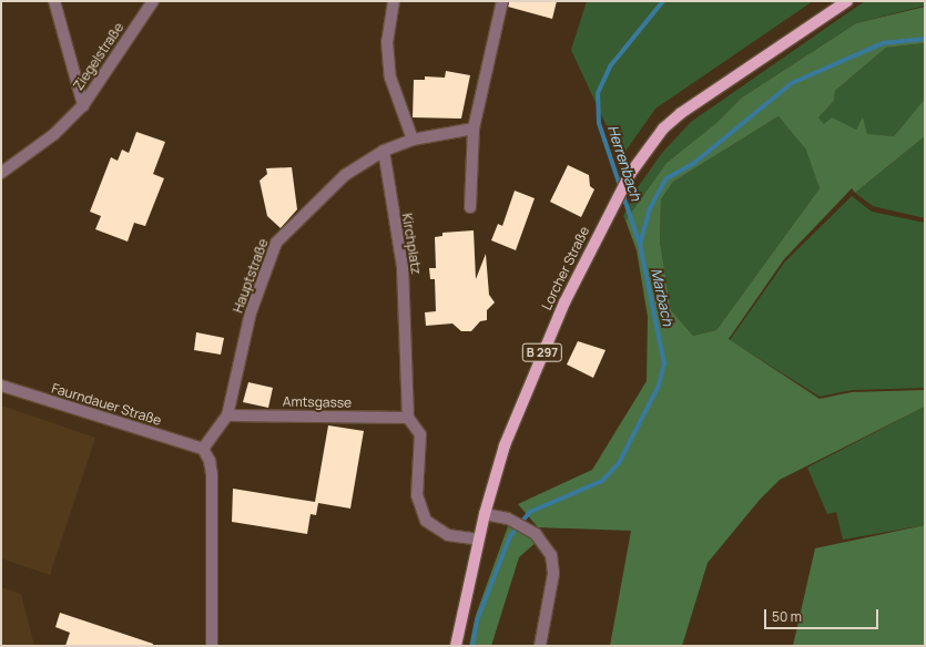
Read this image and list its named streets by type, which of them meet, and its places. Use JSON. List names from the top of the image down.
{
  "streets": {
    "main road": ["Lorcher Straße", "B 297"],
    "street": [
      "Ziegelstraße",
      "Kirchplatz",
      "Hauptstraße",
      "Amtsgasse",
      "Faurndauer Straße"
    ]
  },
  "crossings": [
    ["Kirchplatz", "Hauptstraße"],
    ["Kirchplatz", "Amtsgasse"],
    ["Hauptstraße", "Amtsgasse"],
    ["Hauptstraße", "Faurndauer Straße"]
  ],
  "water": ["Herrenbach", "Marbach"],
  "scale_bar": "50 m"
}
